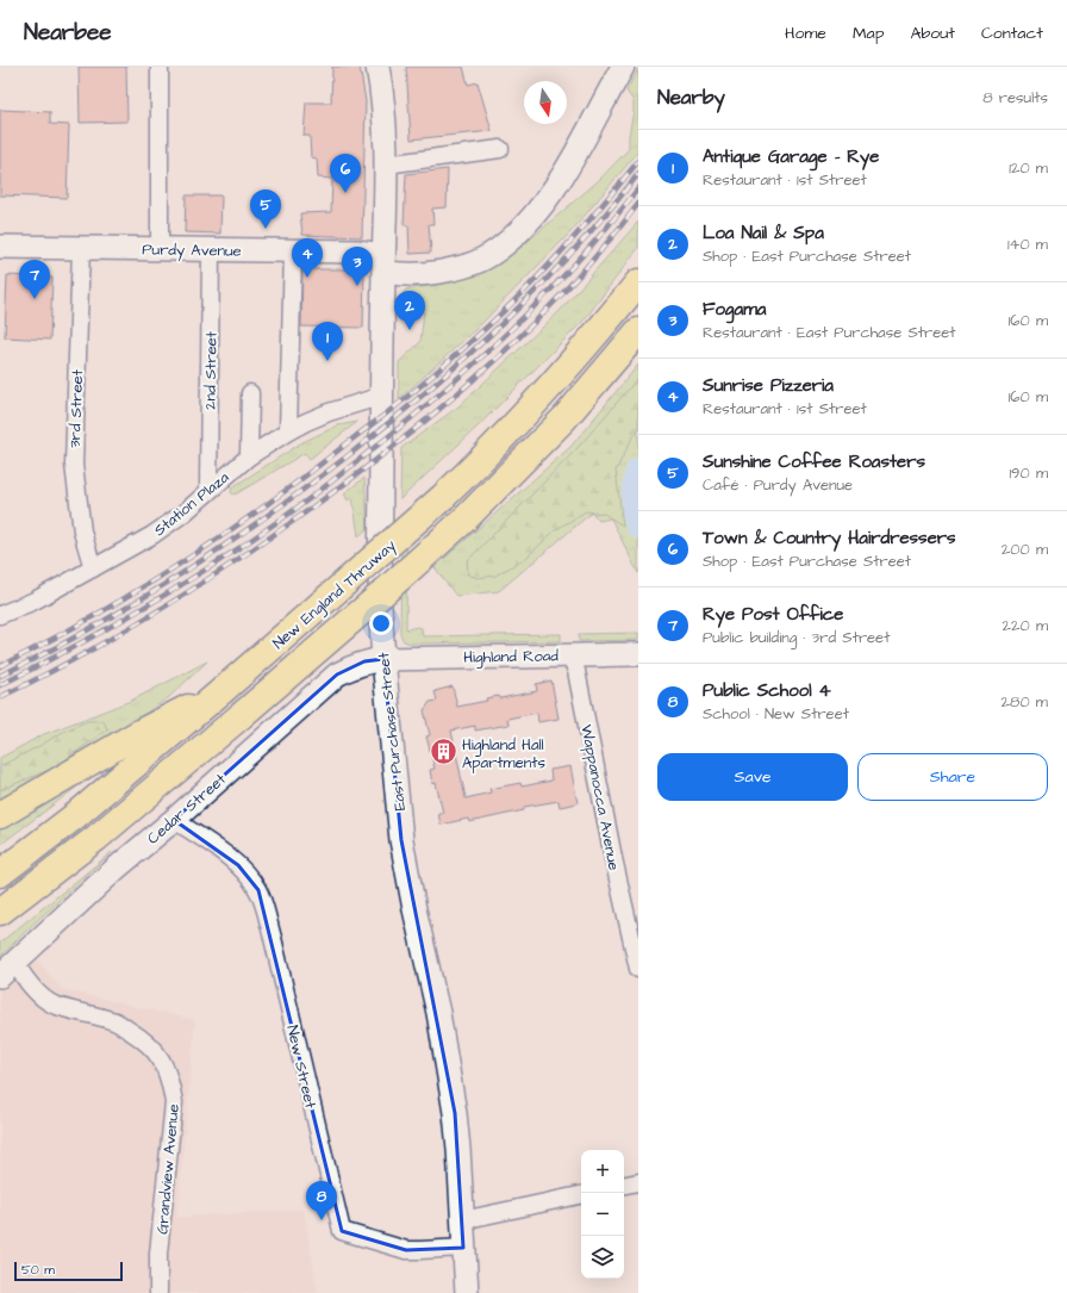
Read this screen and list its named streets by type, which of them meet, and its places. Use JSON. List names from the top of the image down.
{
  "streets": {
    "highway": ["New England Thruway"],
    "street": [
      "Purdy Avenue",
      "2nd Street",
      "3rd Street",
      "Station Plaza",
      "Highland Road",
      "East Purchase Street",
      "Wappanocca Avenue",
      "Cedar Street",
      "New Street",
      "Grandview Avenue"
    ]
  },
  "crossings": [
    ["Purdy Avenue", "2nd Street"],
    ["Purdy Avenue", "3rd Street"],
    ["Purdy Avenue", "East Purchase Street"],
    ["2nd Street", "Station Plaza"],
    ["3rd Street", "Station Plaza"],
    ["Station Plaza", "East Purchase Street"],
    ["Highland Road", "East Purchase Street"],
    ["Highland Road", "Wappanocca Avenue"],
    ["Highland Road", "Cedar Street"],
    ["East Purchase Street", "Cedar Street"],
    ["East Purchase Street", "New Street"],
    ["Cedar Street", "New Street"],
    ["Cedar Street", "Grandview Avenue"]
  ],
  "places": {
    "building": ["Highland Hall Apartments"]
  },
  "scale_bar": "50 m",
  "north": "bottom",
  "page": {
    "header": "Nearbee",
    "nav": [
      "Home",
      "Map",
      "About",
      "Contact"
    ],
    "heading": ["Nearby", "8 results"],
    "list": [
      {
        "mark": "1",
        "name": "Antique Garage - Rye",
        "note": "Restaurant · 1st Street",
        "value": "120 m"
      },
      {
        "mark": "2",
        "name": "Loa Nail & Spa",
        "note": "Shop · East Purchase Street",
        "value": "140 m"
      },
      {
        "mark": "3",
        "name": "Fogama",
        "note": "Restaurant · East Purchase Street",
        "value": "160 m"
      },
      {
        "mark": "4",
        "name": "Sunrise Pizzeria",
        "note": "Restaurant · 1st Street",
        "value": "160 m"
      },
      {
        "mark": "5",
        "name": "Sunshine Coffee Roasters",
        "note": "Café · Purdy Avenue",
        "value": "190 m"
      },
      {
        "mark": "6",
        "name": "Town & Country Hairdressers",
        "note": "Shop · East Purchase Street",
        "value": "200 m"
      },
      {
        "mark": "7",
        "name": "Rye Post Office",
        "note": "Public building · 3rd Street",
        "value": "220 m"
      },
      {
        "mark": "8",
        "name": "Public School 4",
        "note": "School · New Street",
        "value": "280 m"
      }
    ],
    "pins": [
      "6",
      "5",
      "4",
      "3",
      "7",
      "2",
      "1",
      "8"
    ],
    "buttons": ["Save", "Share"],
    "map_buttons": ["+", "−"],
    "scale": "50 m"
  }
}
